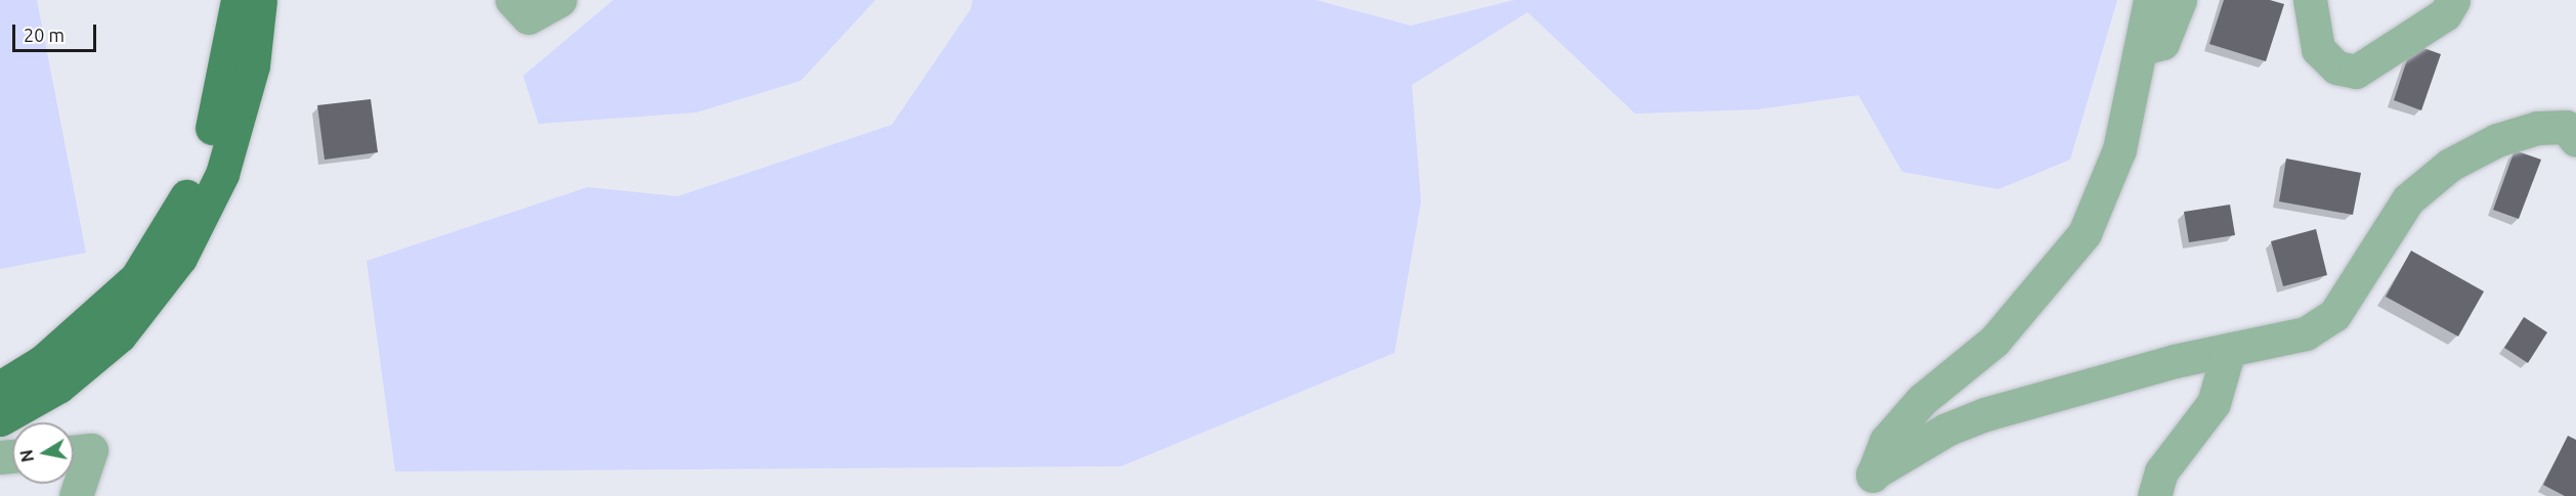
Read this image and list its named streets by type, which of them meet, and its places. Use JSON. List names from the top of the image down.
{
  "scale_bar": "20 m",
  "north": "left"
}
